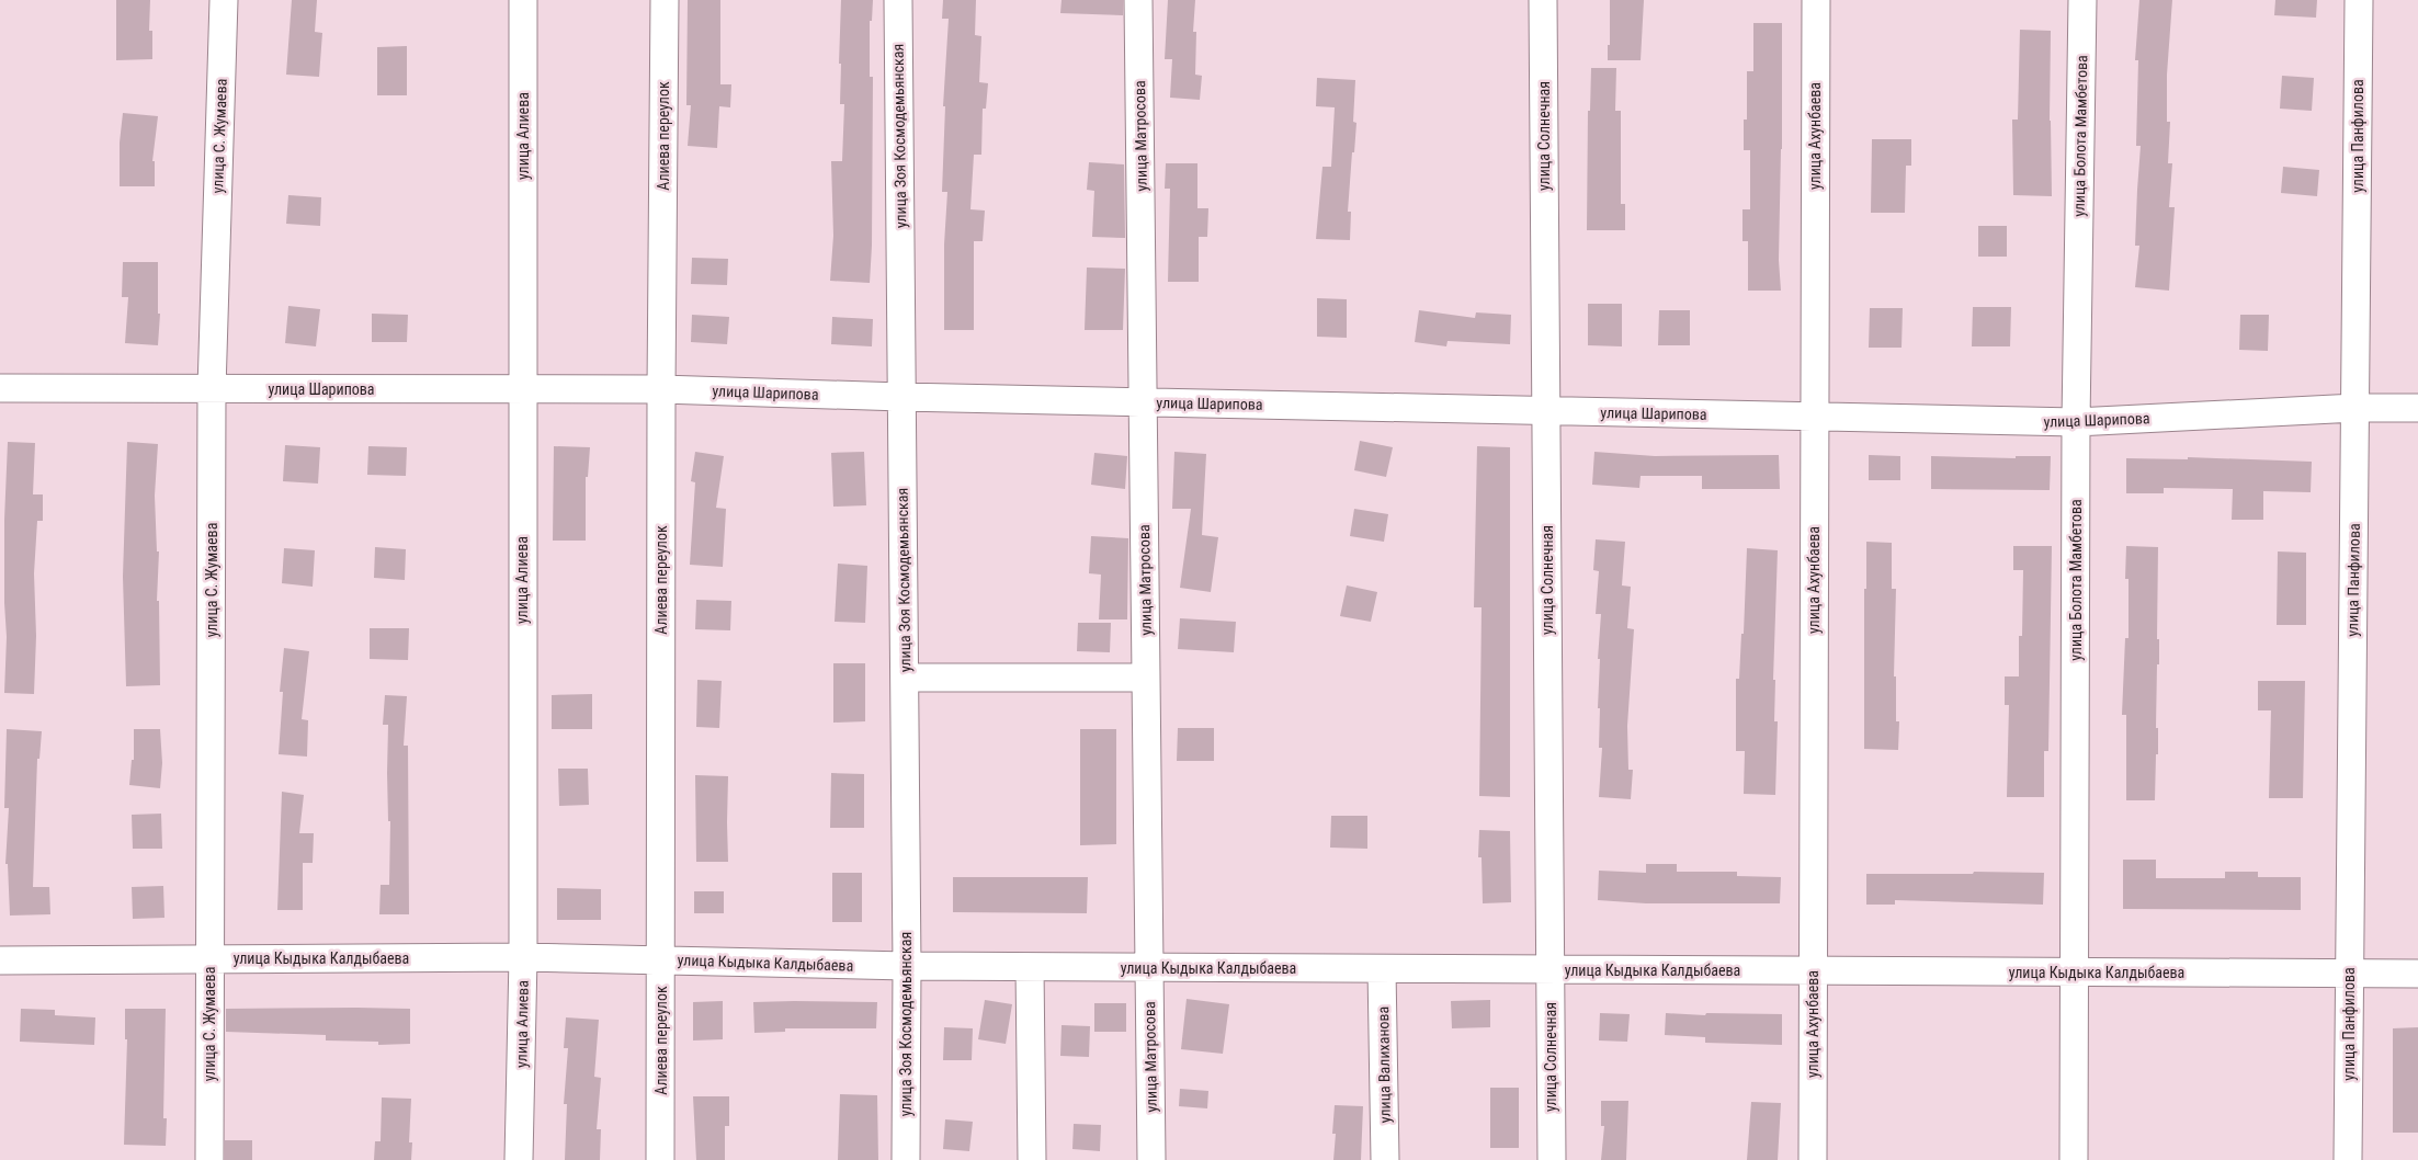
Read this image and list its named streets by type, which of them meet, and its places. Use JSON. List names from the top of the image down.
{
  "streets": {
    "street": [
      "улица С. Жумаева",
      "улица Алиева",
      "Алиева переулок",
      "улица Зоя Космодемьянская",
      "улица Матросова",
      "улица Солнечная",
      "улица Ахунбаева",
      "улица Болота Мамбетова",
      "улица Панфилова",
      "улица Шарипова",
      "улица Кыдыка Калдыбаева",
      "улица Валиханова"
    ]
  },
  "crossings": [
    ["улица С. Жумаева", "улица Шарипова"],
    ["улица С. Жумаева", "улица Кыдыка Калдыбаева"],
    ["улица Алиева", "улица Шарипова"],
    ["улица Алиева", "улица Кыдыка Калдыбаева"],
    ["Алиева переулок", "улица Шарипова"],
    ["Алиева переулок", "улица Кыдыка Калдыбаева"],
    ["улица Зоя Космодемьянская", "улица Шарипова"],
    ["улица Зоя Космодемьянская", "улица Кыдыка Калдыбаева"],
    ["улица Матросова", "улица Шарипова"],
    ["улица Матросова", "улица Кыдыка Калдыбаева"],
    ["улица Солнечная", "улица Шарипова"],
    ["улица Солнечная", "улица Кыдыка Калдыбаева"],
    ["улица Ахунбаева", "улица Шарипова"],
    ["улица Ахунбаева", "улица Кыдыка Калдыбаева"],
    ["улица Болота Мамбетова", "улица Шарипова"],
    ["улица Болота Мамбетова", "улица Кыдыка Калдыбаева"],
    ["улица Панфилова", "улица Шарипова"],
    ["улица Панфилова", "улица Кыдыка Калдыбаева"],
    ["улица Кыдыка Калдыбаева", "улица Валиханова"]
  ]
}
